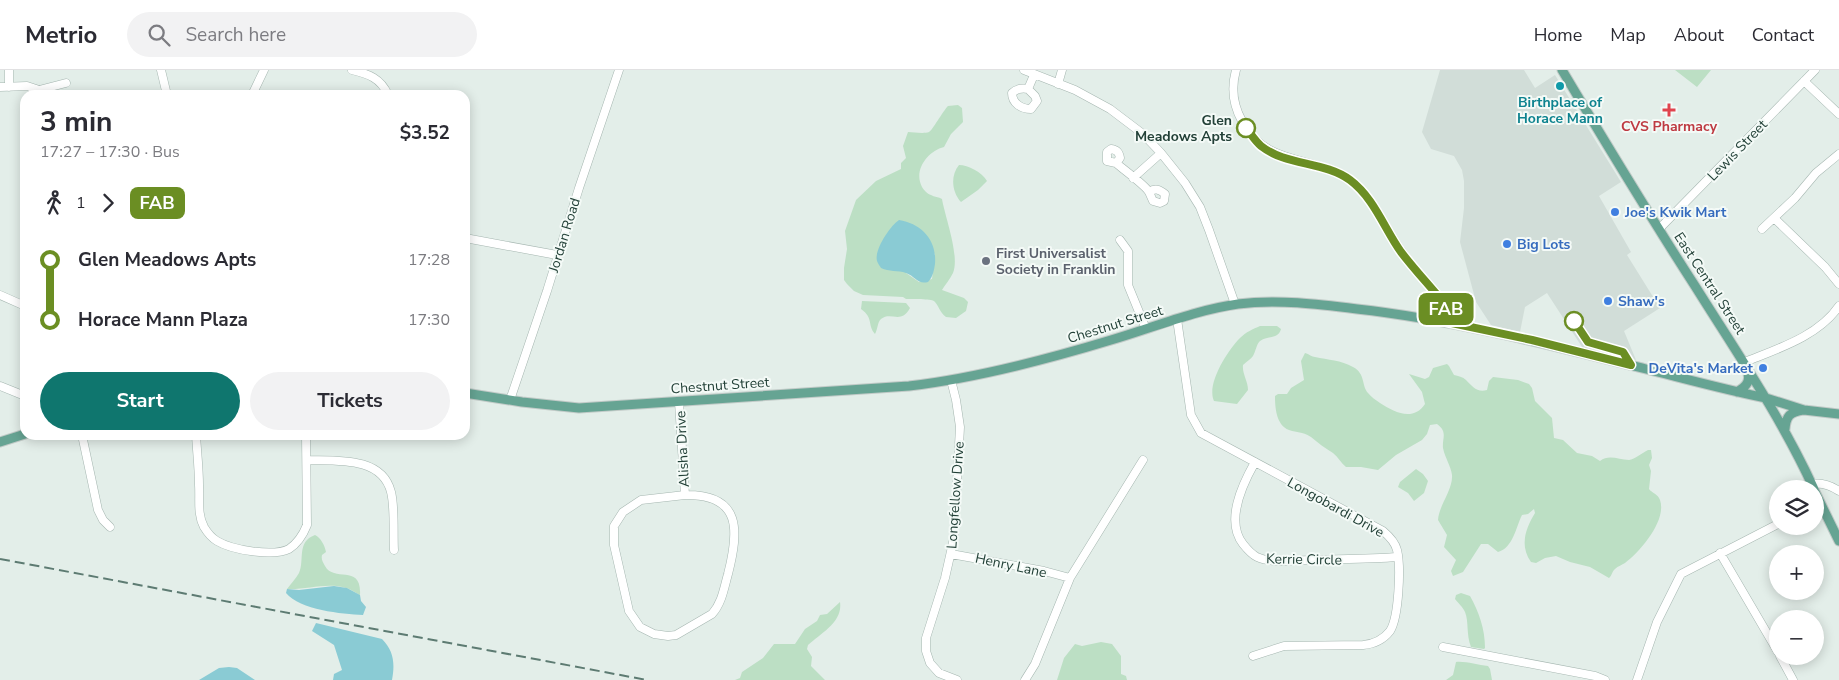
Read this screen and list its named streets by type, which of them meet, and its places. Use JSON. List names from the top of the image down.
{
  "streets": {
    "main road": ["East Central Street", "Chestnut Street"],
    "street": [
      "Lewis Street",
      "Jordan Road",
      "Alisha Drive",
      "Longfellow Drive",
      "Longobardi Drive",
      "Kerrie Circle",
      "Henry Lane"
    ]
  },
  "crossings": [
    ["Lewis Street", "East Central Street"],
    ["Jordan Road", "Chestnut Street"],
    ["East Central Street", "Chestnut Street"],
    ["Chestnut Street", "Alisha Drive"],
    ["Chestnut Street", "Longfellow Drive"],
    ["Chestnut Street", "Longobardi Drive"],
    ["Longfellow Drive", "Henry Lane"],
    ["Longobardi Drive", "Kerrie Circle"]
  ],
  "places": {
    "other": [
      "Birthplace of Horace Mann",
      "Glen Meadows Apts",
      "Joe's Kwik Mart",
      "Big Lots",
      "First Universalist Society in Franklin",
      "Shaw's",
      "DeVita's Market"
    ],
    "health": ["CVS Pharmacy"]
  },
  "lines": ["bus line FAB"],
  "page": {
    "header": "Metrio",
    "search": "Search here",
    "nav": [
      "Home",
      "Map",
      "About",
      "Contact"
    ],
    "on_map": "FAB",
    "heading": ["3 min", "17:27 – 17:30 · Bus", "$3.52"],
    "legs": ["1", "FAB"],
    "list": [
      {
        "name": "Glen Meadows Apts",
        "value": "17:28"
      },
      {
        "name": "Horace Mann Plaza",
        "value": "17:30"
      }
    ],
    "buttons": ["Start", "Tickets"],
    "map_buttons": ["+", "−"]
  }
}
